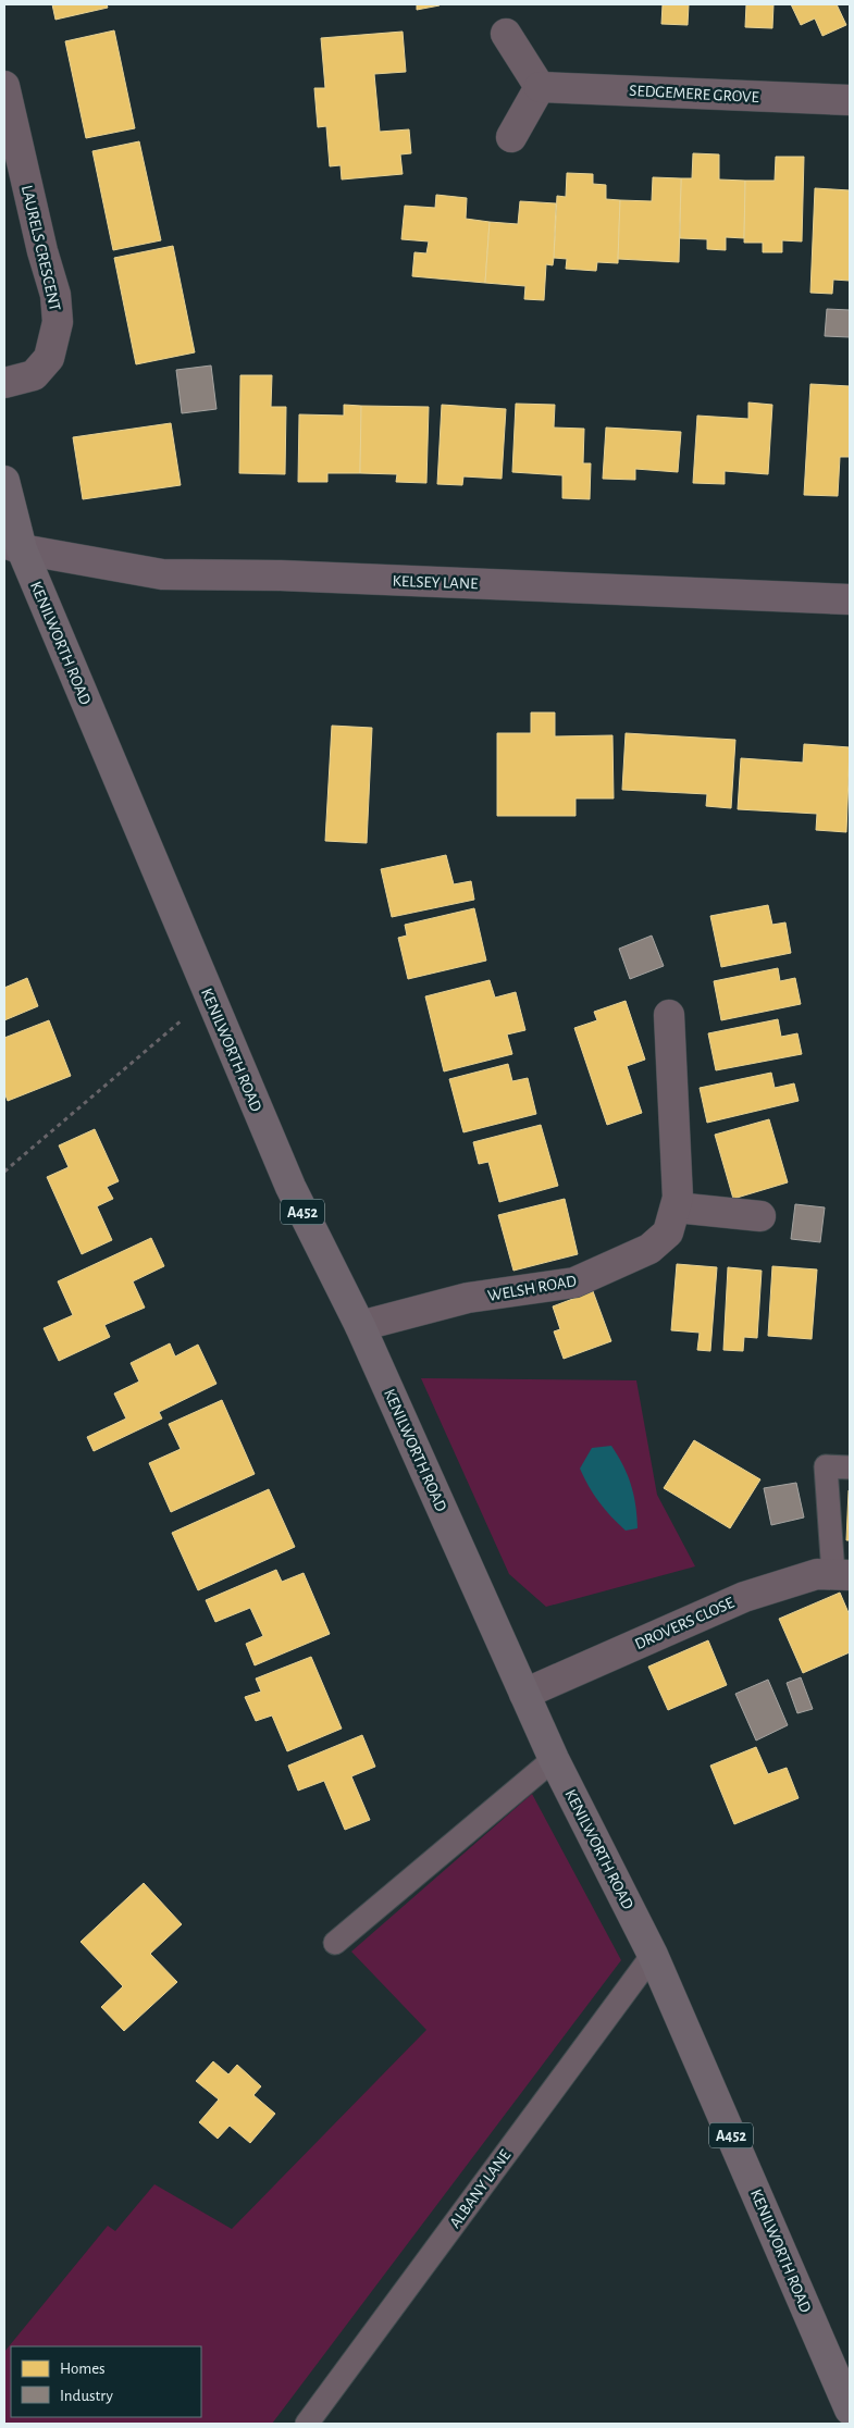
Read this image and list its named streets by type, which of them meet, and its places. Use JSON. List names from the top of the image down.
{
  "streets": {
    "highway": ["KENILWORTH ROAD", "A452"],
    "main road": ["KELSEY LANE"],
    "street": [
      "SEDGEMERE GROVE",
      "LAURELS CRESCENT",
      "WELSH ROAD",
      "DROVERS CLOSE"
    ],
    "lane": ["ALBANY LANE"]
  },
  "crossings": [
    ["KELSEY LANE", "KENILWORTH ROAD"],
    ["KENILWORTH ROAD", "WELSH ROAD"],
    ["KENILWORTH ROAD", "DROVERS CLOSE"],
    ["KENILWORTH ROAD", "ALBANY LANE"]
  ],
  "legend": ["Homes", "Industry"]
}
